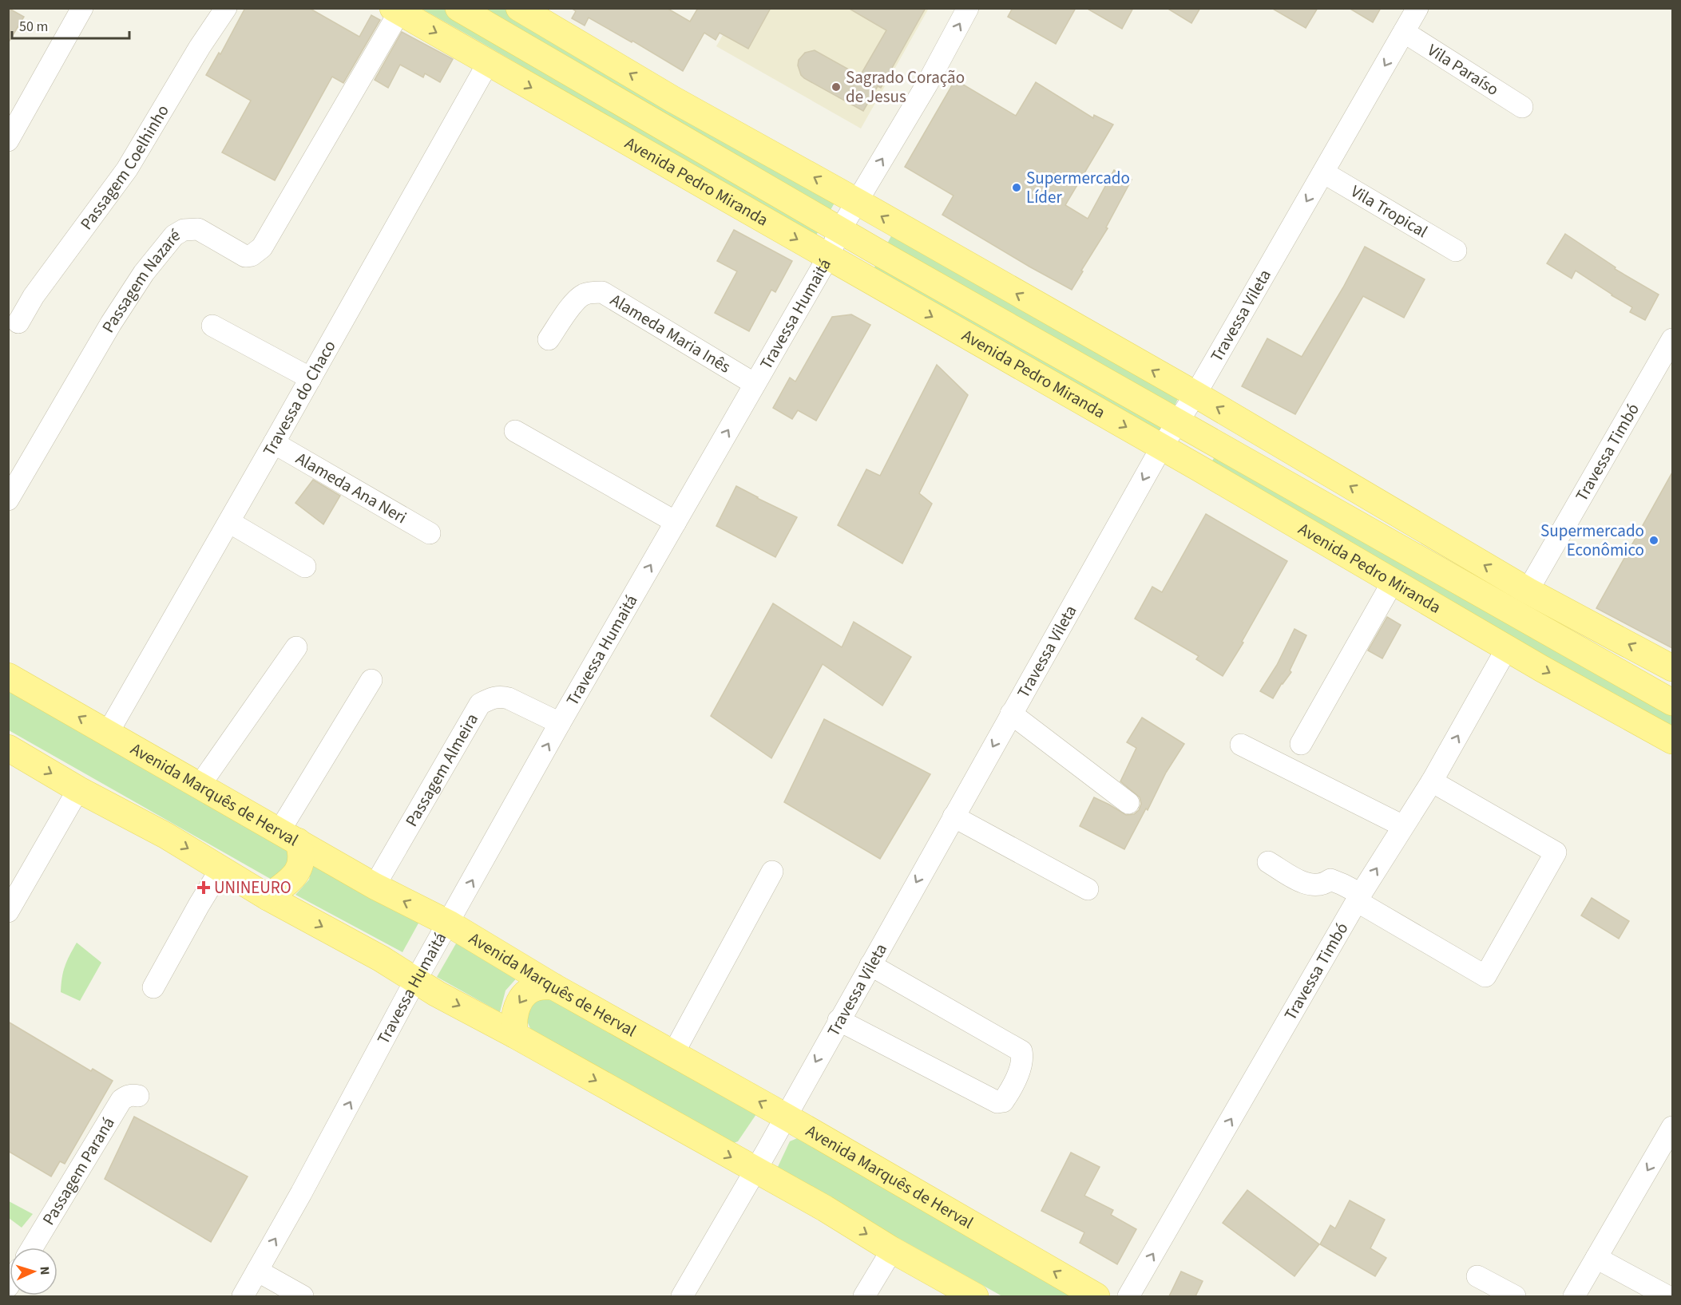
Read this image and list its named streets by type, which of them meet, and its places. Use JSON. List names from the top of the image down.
{
  "streets": {
    "main road": ["Avenida Pedro Miranda", "Avenida Marquês de Herval"],
    "street": [
      "Vila Paraíso",
      "Passagem Coelhinho",
      "Vila Tropical",
      "Passagem Nazaré",
      "Travessa Humaitá",
      "Travessa Vileta",
      "Alameda Maria Inês",
      "Travessa do Chaco",
      "Travessa Timbó",
      "Alameda Ana Neri",
      "Passagem Almeira",
      "Passagem Paraná"
    ]
  },
  "crossings": [
    ["Vila Paraíso", "Travessa Vileta"],
    ["Avenida Pedro Miranda", "Passagem Nazaré"],
    ["Avenida Pedro Miranda", "Travessa Humaitá"],
    ["Avenida Pedro Miranda", "Travessa Vileta"],
    ["Avenida Pedro Miranda", "Travessa do Chaco"],
    ["Avenida Pedro Miranda", "Travessa Timbó"],
    ["Vila Tropical", "Travessa Vileta"],
    ["Travessa Humaitá", "Alameda Maria Inês"],
    ["Travessa Humaitá", "Passagem Almeira"],
    ["Travessa Humaitá", "Avenida Marquês de Herval"],
    ["Travessa Vileta", "Avenida Marquês de Herval"],
    ["Travessa do Chaco", "Alameda Ana Neri"],
    ["Travessa do Chaco", "Avenida Marquês de Herval"],
    ["Passagem Almeira", "Avenida Marquês de Herval"]
  ],
  "one_way": ["Travessa Humaitá", "Travessa Vileta", "Travessa Timbó"],
  "places": {
    "other": ["Sagrado Coração de Jesus", "Supermercado Líder", "Supermercado Econômico"],
    "health": ["UNINEURO"]
  },
  "scale_bar": "50 m",
  "north": "right"
}
